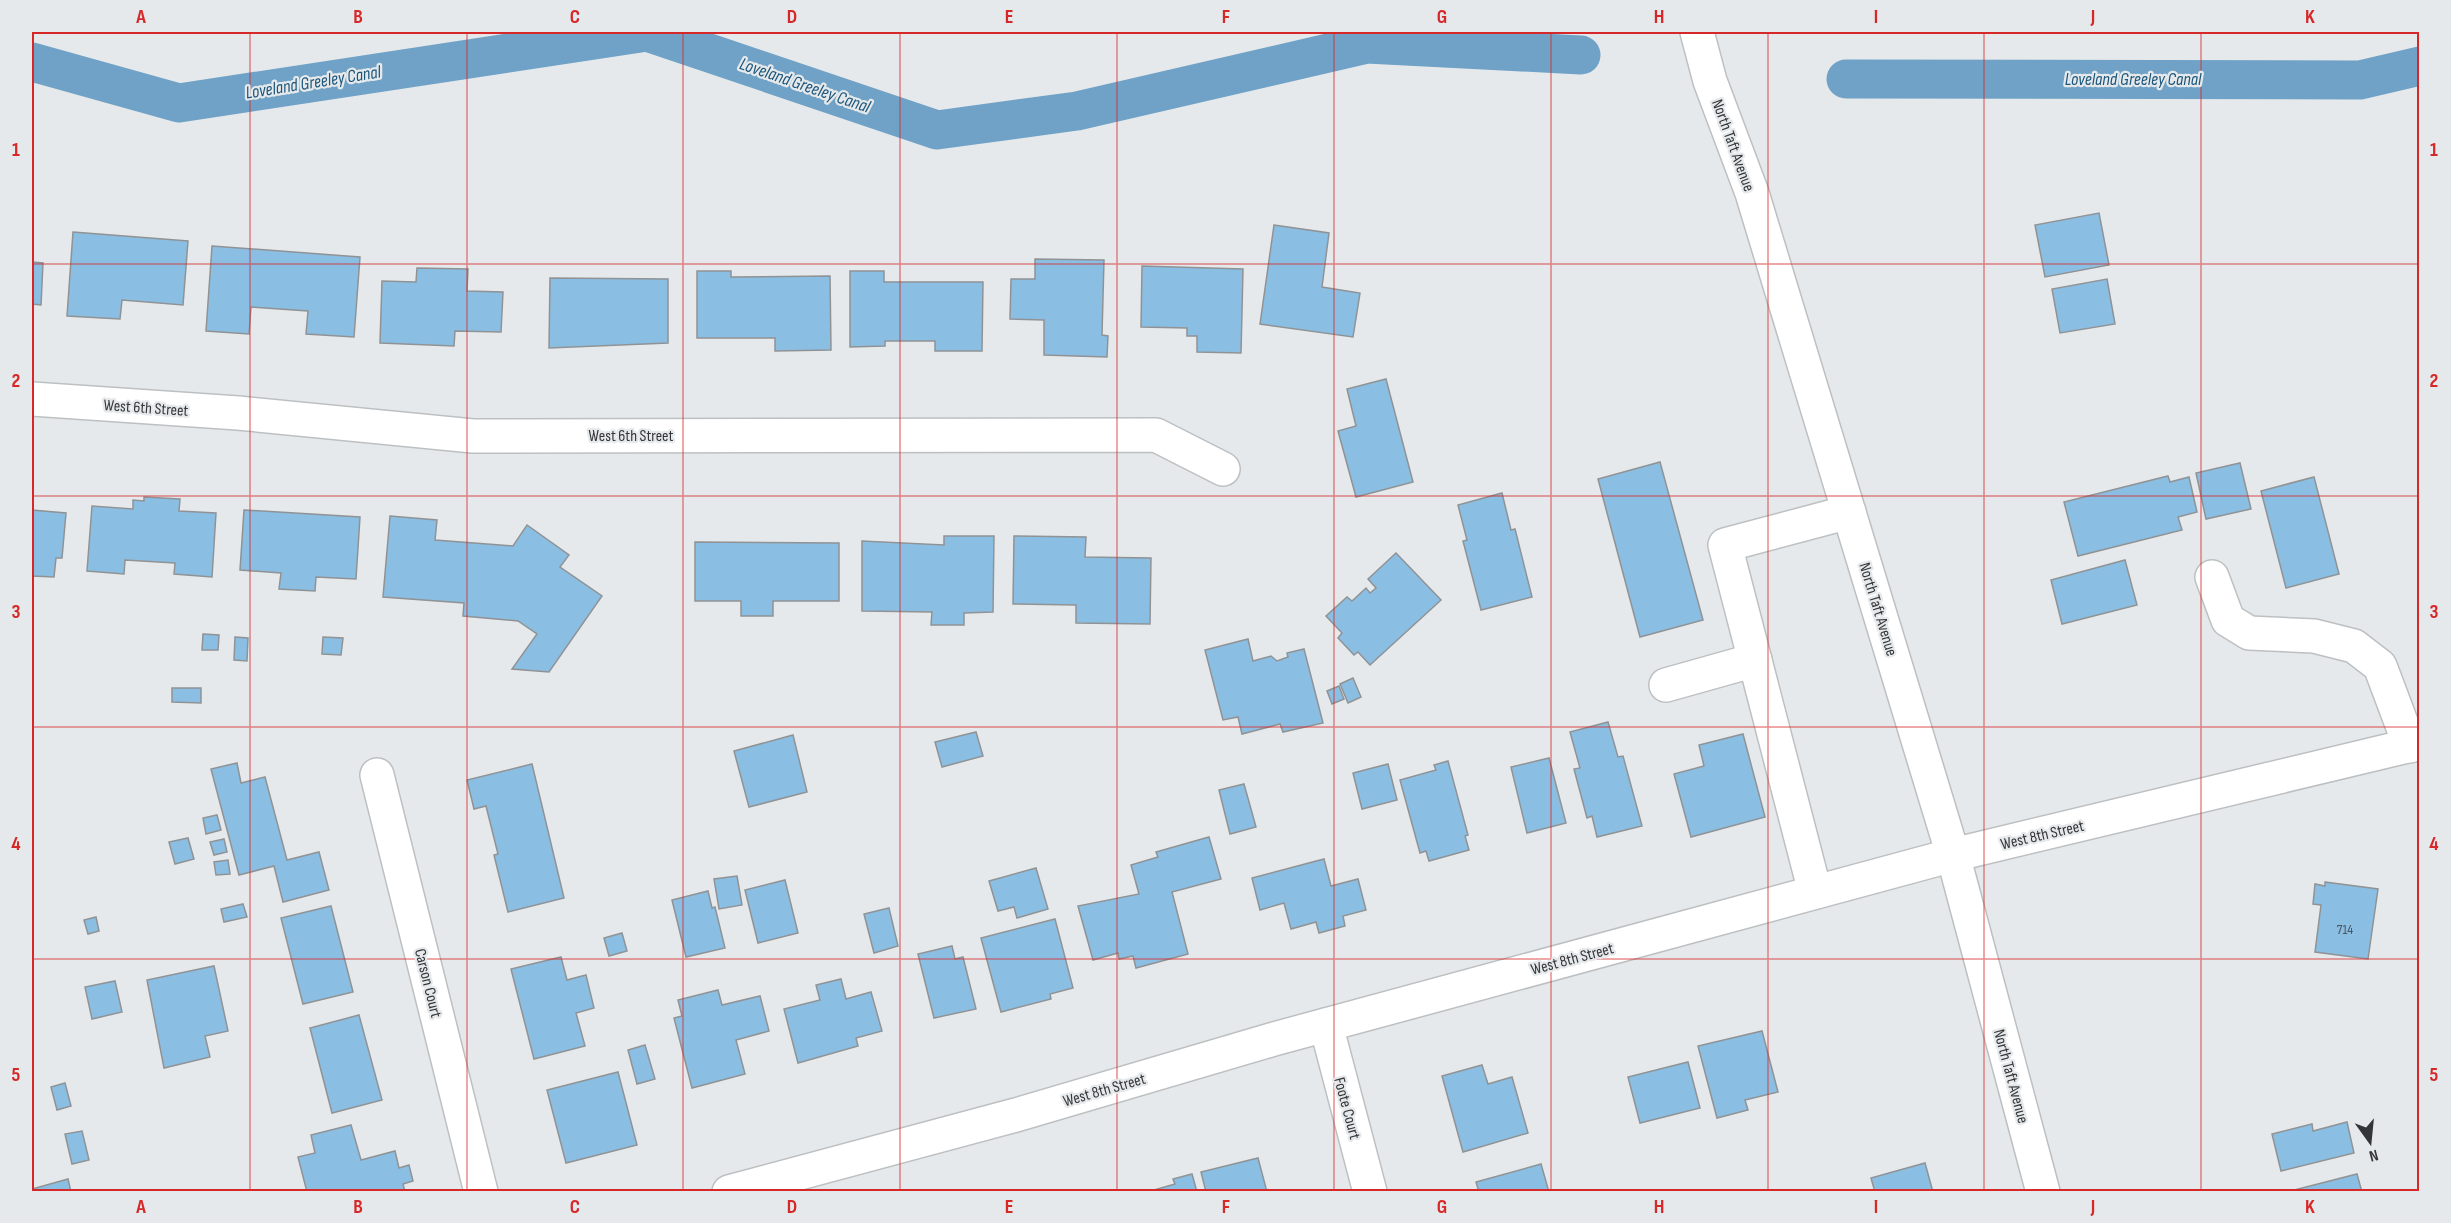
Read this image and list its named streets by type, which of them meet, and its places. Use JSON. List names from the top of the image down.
{
  "streets": {
    "street": [
      "North Taft Avenue",
      "West 6th Street",
      "West 8th Street",
      "Carson Court",
      "Foote Court"
    ]
  },
  "crossings": [
    ["North Taft Avenue", "West 8th Street"],
    ["West 8th Street", "Foote Court"]
  ],
  "water": ["Loveland Greeley Canal"],
  "house_numbers": ["714"],
  "north": "bottom",
  "grid": {
    "columns": [
      "A",
      "B",
      "C",
      "D",
      "E",
      "F",
      "G",
      "H",
      "I",
      "J",
      "K"
    ],
    "rows": [
      "1",
      "2",
      "3",
      "4",
      "5"
    ]
  }
}
